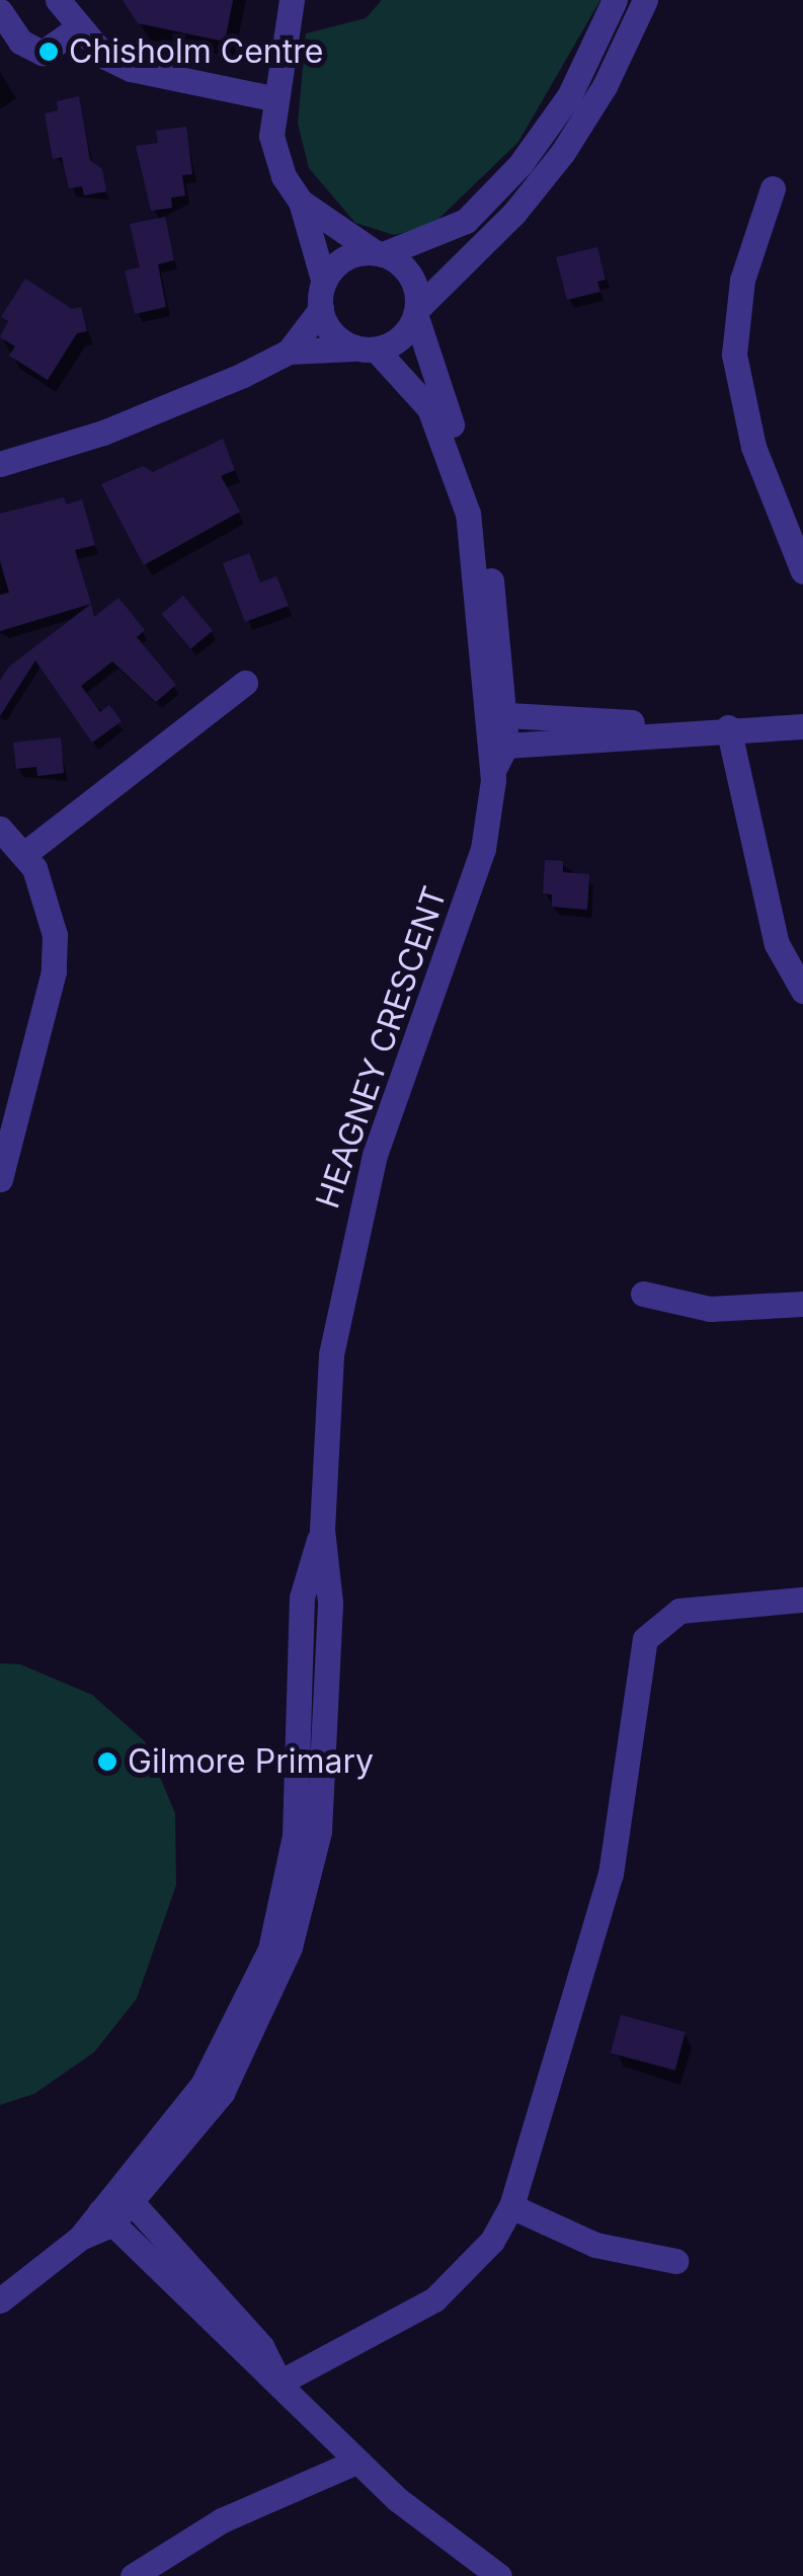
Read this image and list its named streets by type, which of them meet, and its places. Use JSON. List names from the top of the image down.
{
  "streets": {
    "street": ["HEAGNEY CRESCENT"]
  },
  "places": ["Chisholm Centre", "Gilmore Primary"]
}
